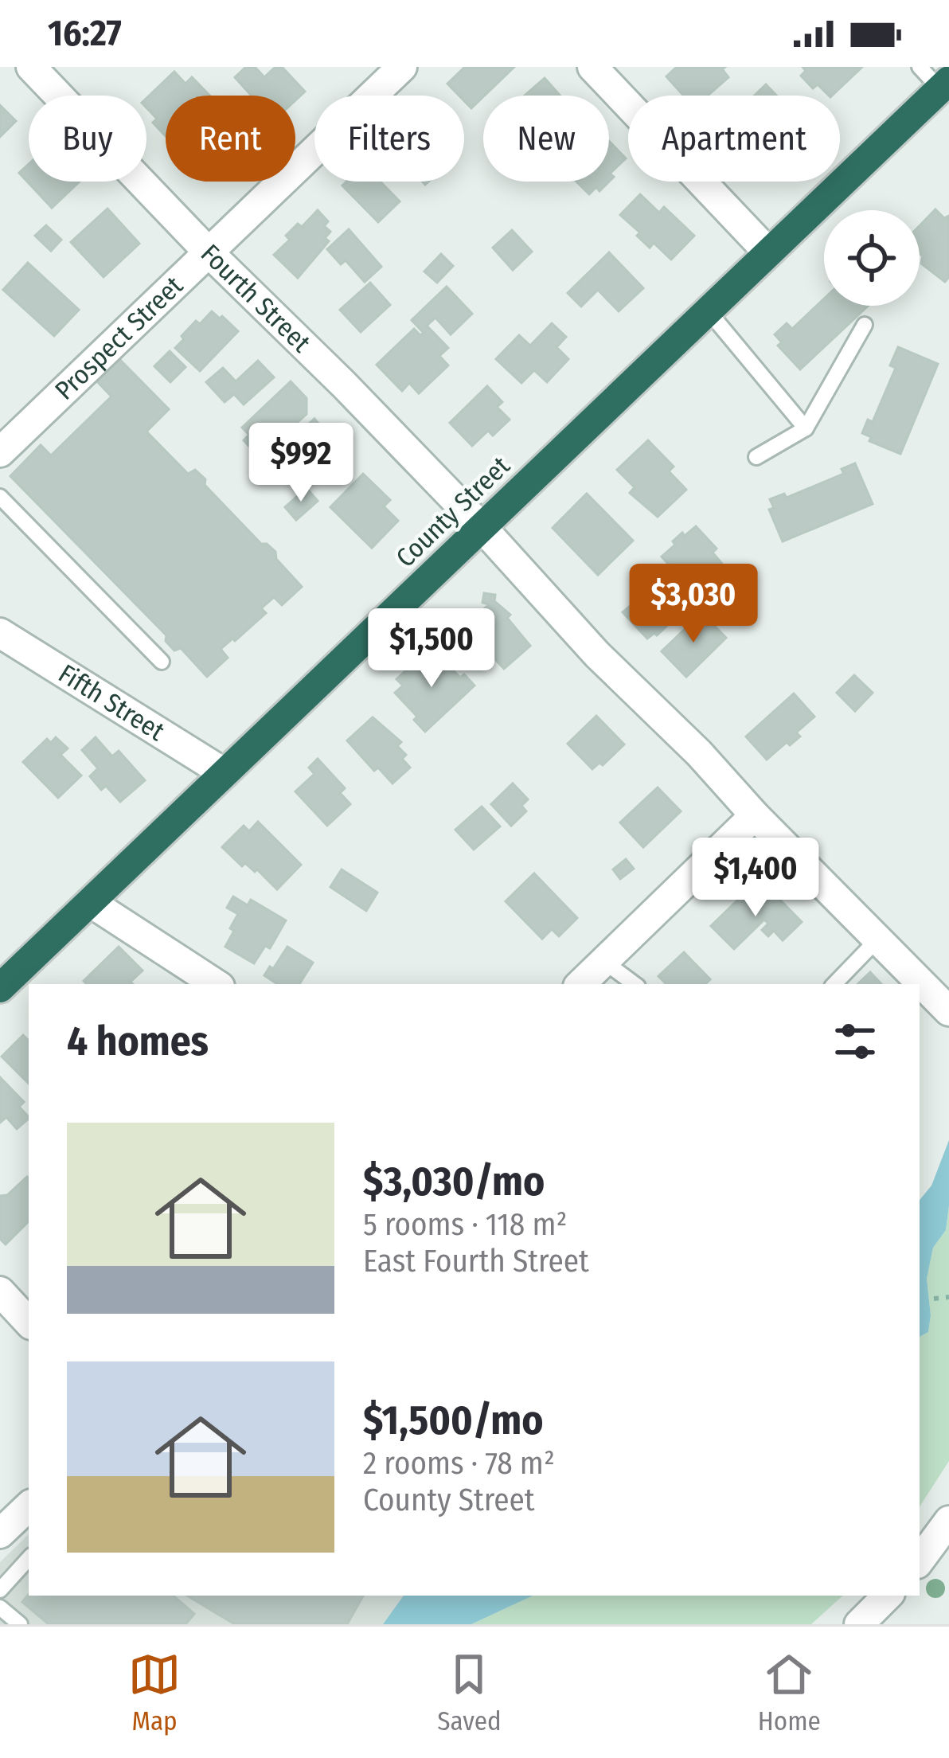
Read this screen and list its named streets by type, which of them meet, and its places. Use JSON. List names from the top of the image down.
{
  "streets": {
    "highway": ["County Street"],
    "street": ["Fourth Street", "Prospect Street", "Fifth Street"]
  },
  "crossings": [
    ["Fourth Street", "Prospect Street"],
    ["Fourth Street", "County Street"],
    ["County Street", "Fifth Street"]
  ],
  "page": {
    "status": "16:27",
    "chip": [
      "Buy",
      "Rent",
      "Filters",
      "New",
      "Apartment"
    ],
    "price": [
      "$992",
      "$3,030",
      "$1,500",
      "$1,400"
    ],
    "heading": "4 homes",
    "list": [
      {
        "name": "$3,030/mo",
        "note": "5 rooms · 118 m² · East Fourth Street"
      },
      {
        "name": "$1,500/mo",
        "note": "2 rooms · 78 m² · County Street"
      }
    ],
    "tabs": ["Map", "Saved", "Home"]
  }
}
